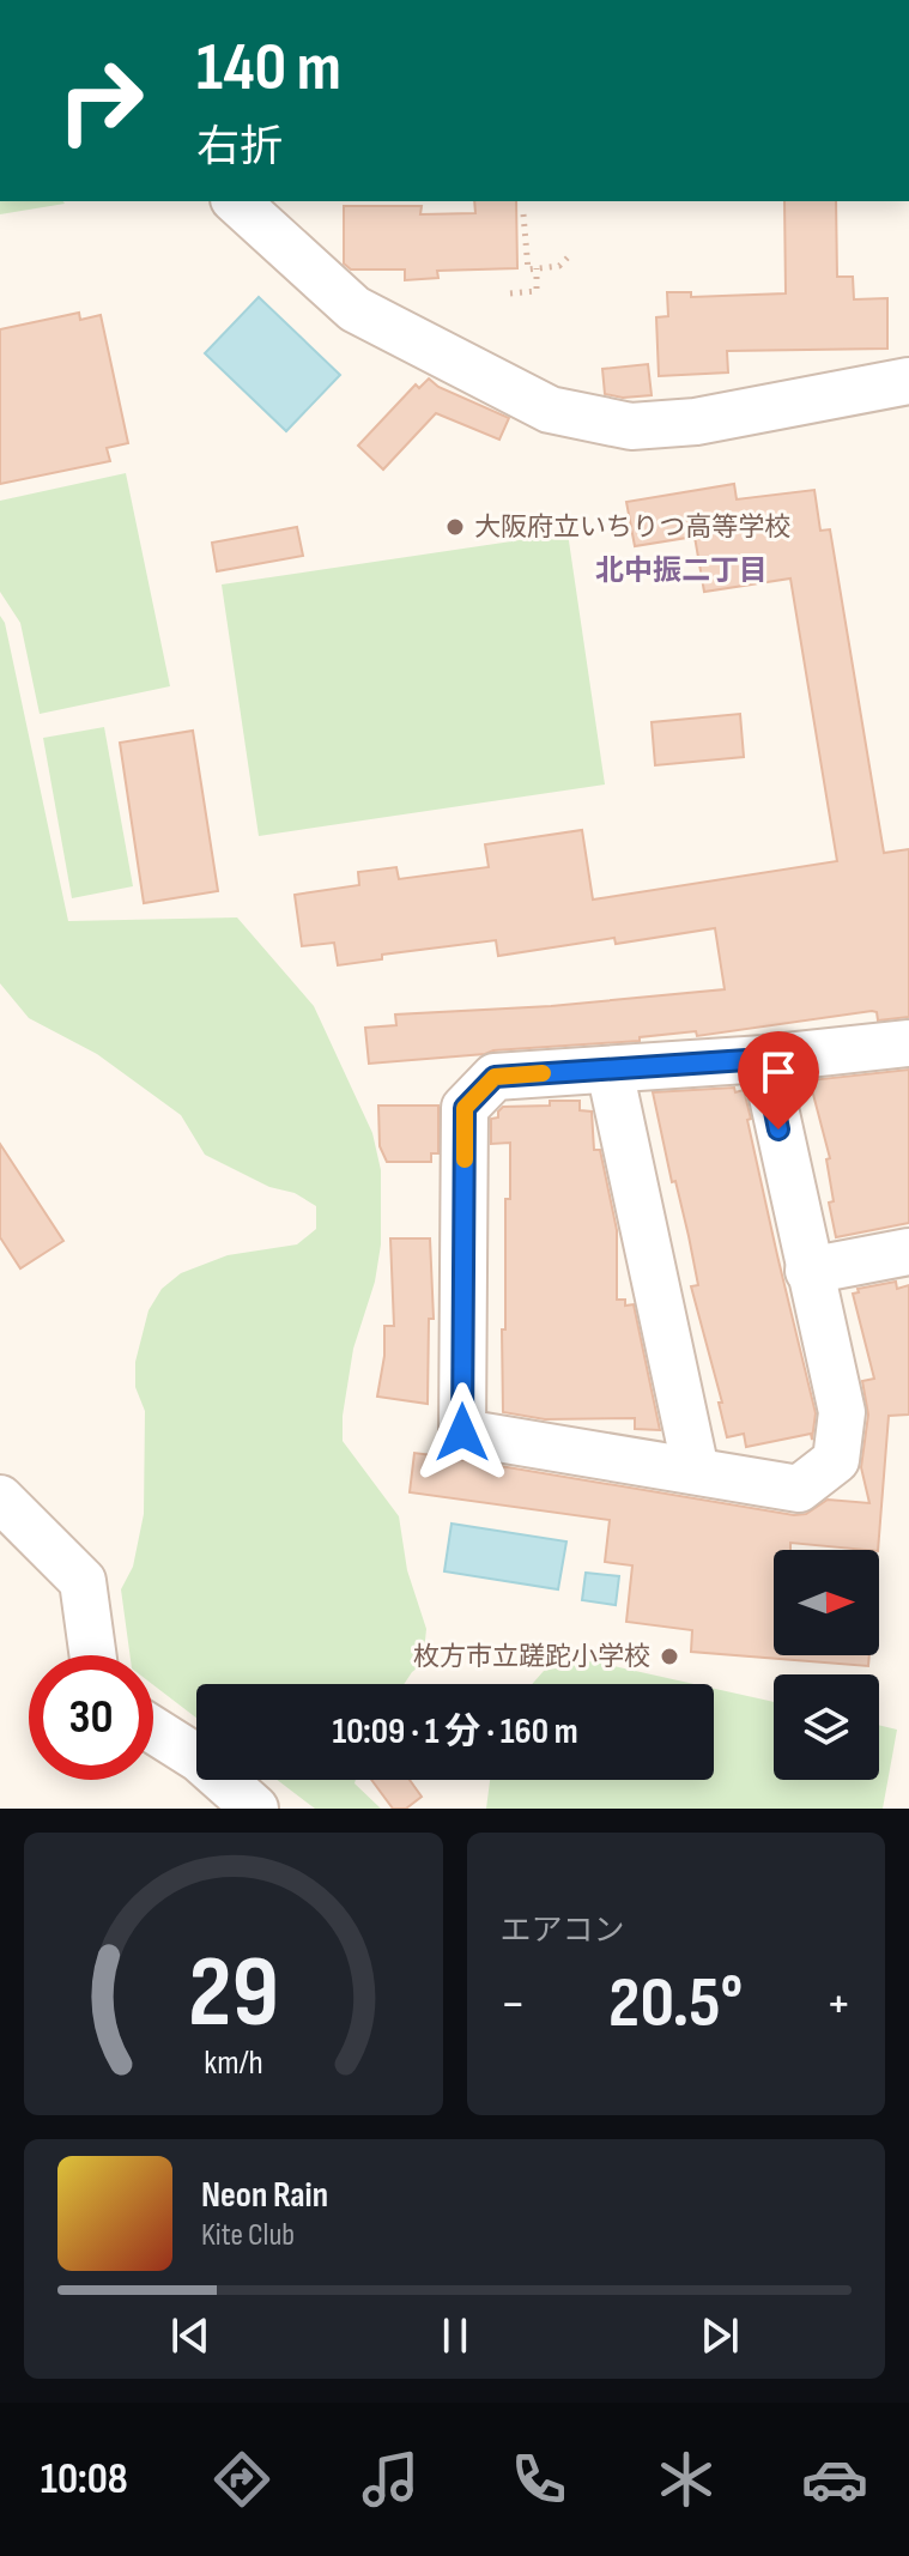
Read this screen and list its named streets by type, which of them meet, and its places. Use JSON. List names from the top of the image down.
{
  "districts": ["北中振二丁目"],
  "places": ["大阪府立いちりつ高等学校", "枚方市立蹉跎小学校"],
  "north": "right",
  "page": {
    "turn": ["140 m", "右折"],
    "limit": "30",
    "trip": "10:09 · 1 分 · 160 m",
    "tile": "エアコン",
    "heat": ["−", "20.5°", "+"],
    "song": ["Neon Rain", "Kite Club"],
    "tabs": "10:08",
    "gauge": ["29", "km/h"]
  }
}
